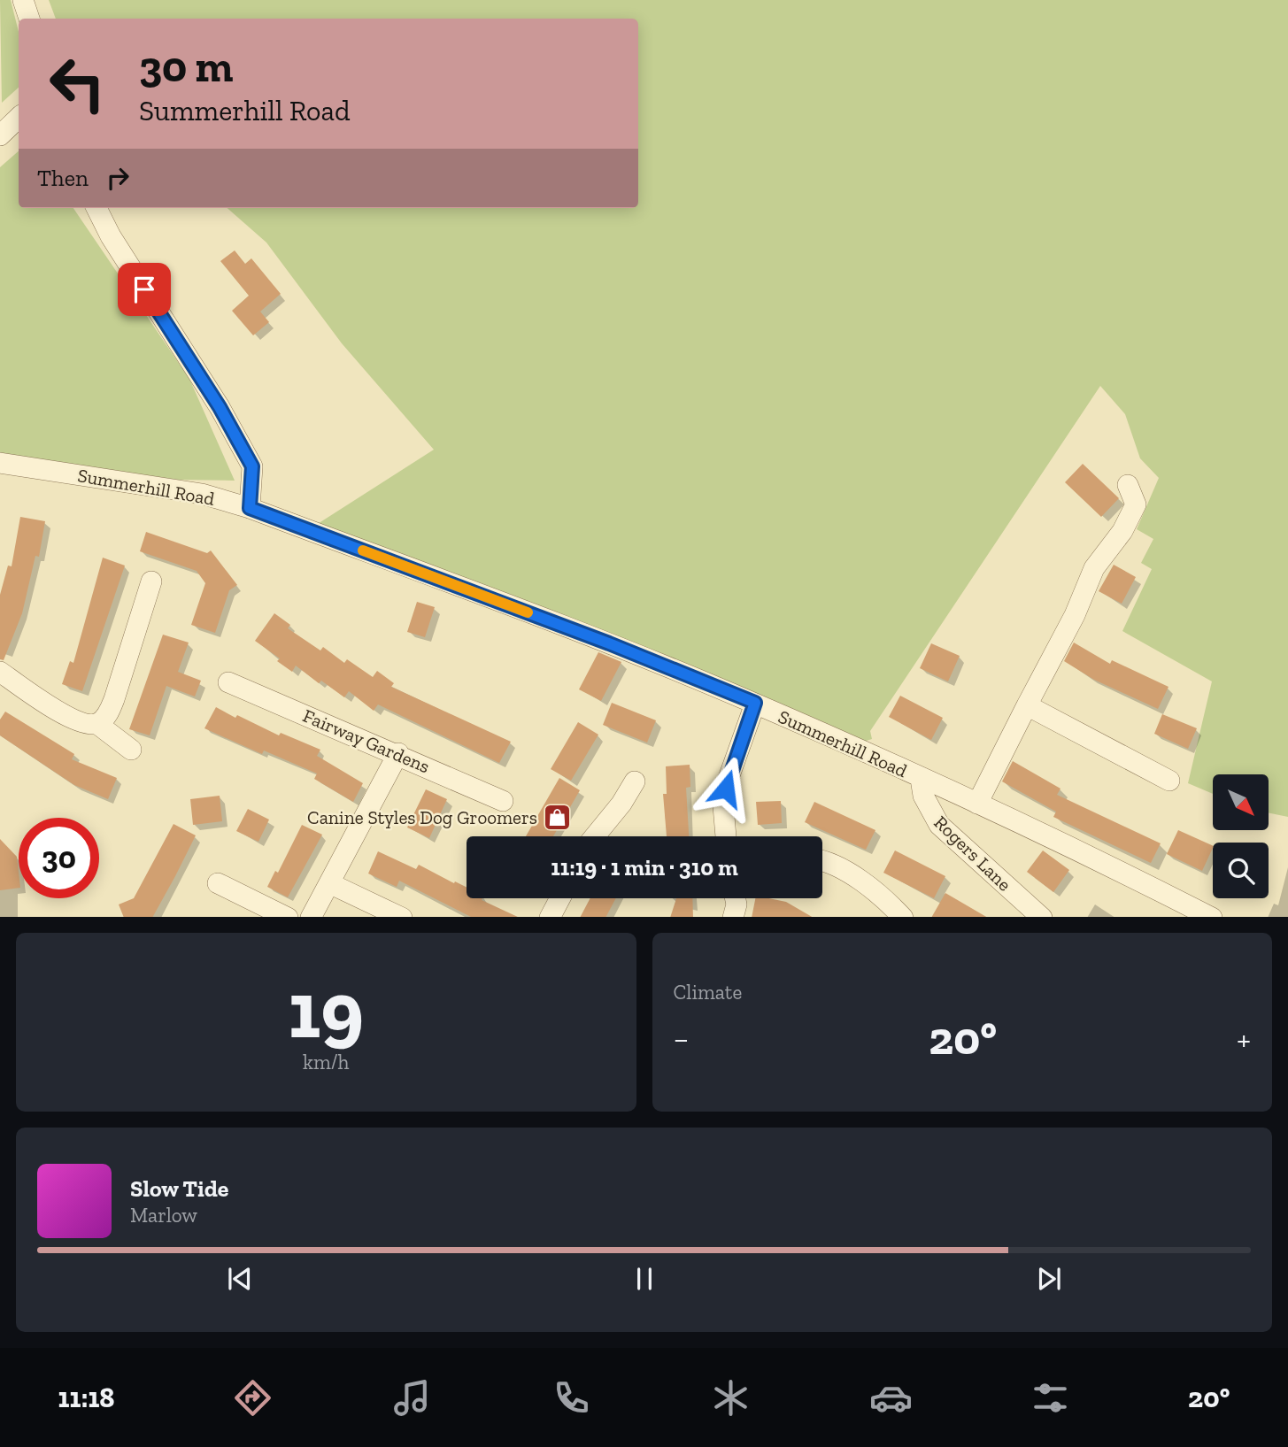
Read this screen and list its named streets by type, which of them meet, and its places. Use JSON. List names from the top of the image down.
{
  "streets": {
    "street": ["Summerhill Road", "Fairway Gardens", "Rogers Lane"]
  },
  "crossings": [
    ["Summerhill Road", "Rogers Lane"]
  ],
  "places": {
    "shop": ["Canine Styles Dog Groomers"]
  },
  "north": "bottom right",
  "page": {
    "turn": ["30 m", "Summerhill Road"],
    "then": "Then",
    "limit": "30",
    "trip": "11:19 · 1 min · 310 m",
    "tile": [
      ["19", "km/h"],
      "Climate"
    ],
    "heat": ["−", "20°", "+"],
    "song": ["Slow Tide", "Marlow"],
    "tabs": ["11:18", "20°"]
  }
}
